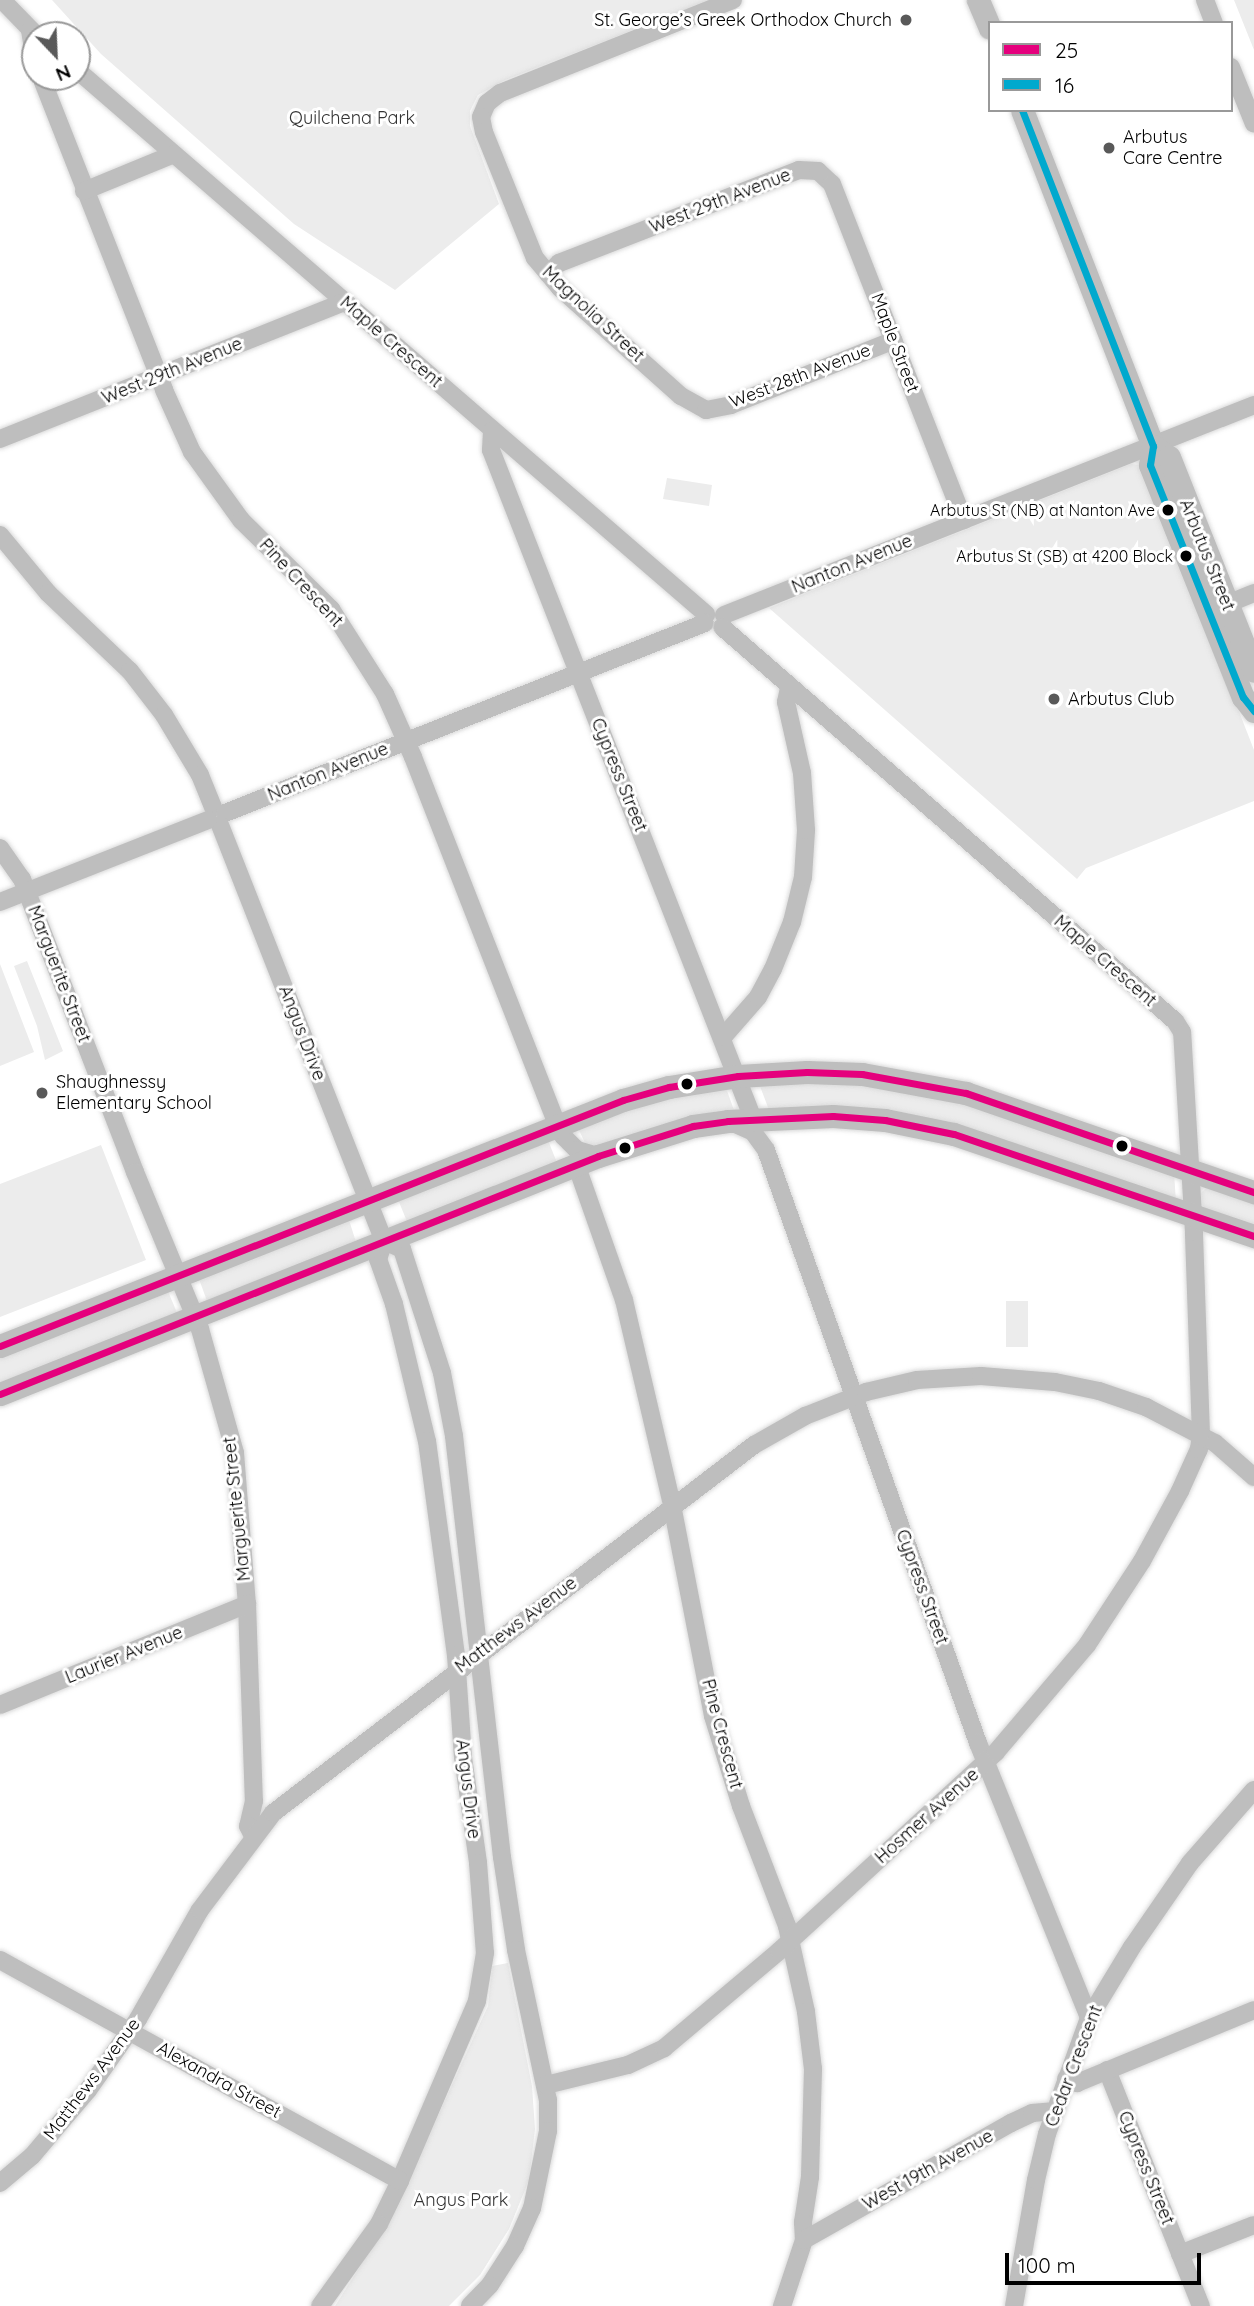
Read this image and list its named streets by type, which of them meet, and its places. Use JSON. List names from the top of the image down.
{
  "streets": {
    "main road": ["Arbutus Street"],
    "street": [
      "West 29th Avenue",
      "Magnolia Street",
      "Maple Crescent",
      "Maple Street",
      "West 28th Avenue",
      "Nanton Avenue",
      "Pine Crescent",
      "Cypress Street",
      "Marguerite Street",
      "Angus Drive",
      "Matthews Avenue",
      "Laurier Avenue",
      "Hosmer Avenue",
      "Cedar Crescent",
      "Alexandra Street",
      "West 19th Avenue"
    ]
  },
  "crossings": [
    ["West 29th Avenue", "Magnolia Street"],
    ["West 29th Avenue", "Maple Crescent"],
    ["West 29th Avenue", "Maple Street"],
    ["West 29th Avenue", "Pine Crescent"],
    ["Magnolia Street", "West 28th Avenue"],
    ["Maple Crescent", "Nanton Avenue"],
    ["Maple Crescent", "Cypress Street"],
    ["Maple Crescent", "Matthews Avenue"],
    ["Maple Crescent", "Hosmer Avenue"],
    ["Maple Street", "West 28th Avenue"],
    ["Maple Street", "Nanton Avenue"],
    ["Arbutus Street", "Nanton Avenue"],
    ["Nanton Avenue", "Pine Crescent"],
    ["Nanton Avenue", "Cypress Street"],
    ["Nanton Avenue", "Marguerite Street"],
    ["Nanton Avenue", "Angus Drive"],
    ["Pine Crescent", "Matthews Avenue"],
    ["Pine Crescent", "Hosmer Avenue"],
    ["Pine Crescent", "West 19th Avenue"],
    ["Cypress Street", "Matthews Avenue"],
    ["Cypress Street", "Hosmer Avenue"],
    ["Cypress Street", "Cedar Crescent"],
    ["Marguerite Street", "Matthews Avenue"],
    ["Marguerite Street", "Laurier Avenue"],
    ["Angus Drive", "Matthews Avenue"],
    ["Angus Drive", "Hosmer Avenue"],
    ["Angus Drive", "Alexandra Street"],
    ["Matthews Avenue", "Hosmer Avenue"],
    ["Matthews Avenue", "Alexandra Street"],
    ["Cedar Crescent", "West 19th Avenue"]
  ],
  "parks": ["Quilchena Park", "Angus Park"],
  "places": [
    "St. George’s Greek Orthodox Church",
    "Arbutus Care Centre",
    "Arbutus St (NB) at Nanton Ave",
    "Arbutus St (SB) at 4200 Block",
    "Arbutus Club",
    "Shaughnessy Elementary School"
  ],
  "lines": ["transit line 16", "transit line 25"],
  "legend": ["25", "16"],
  "scale_bar": "100 m",
  "north": "bottom right"
}
